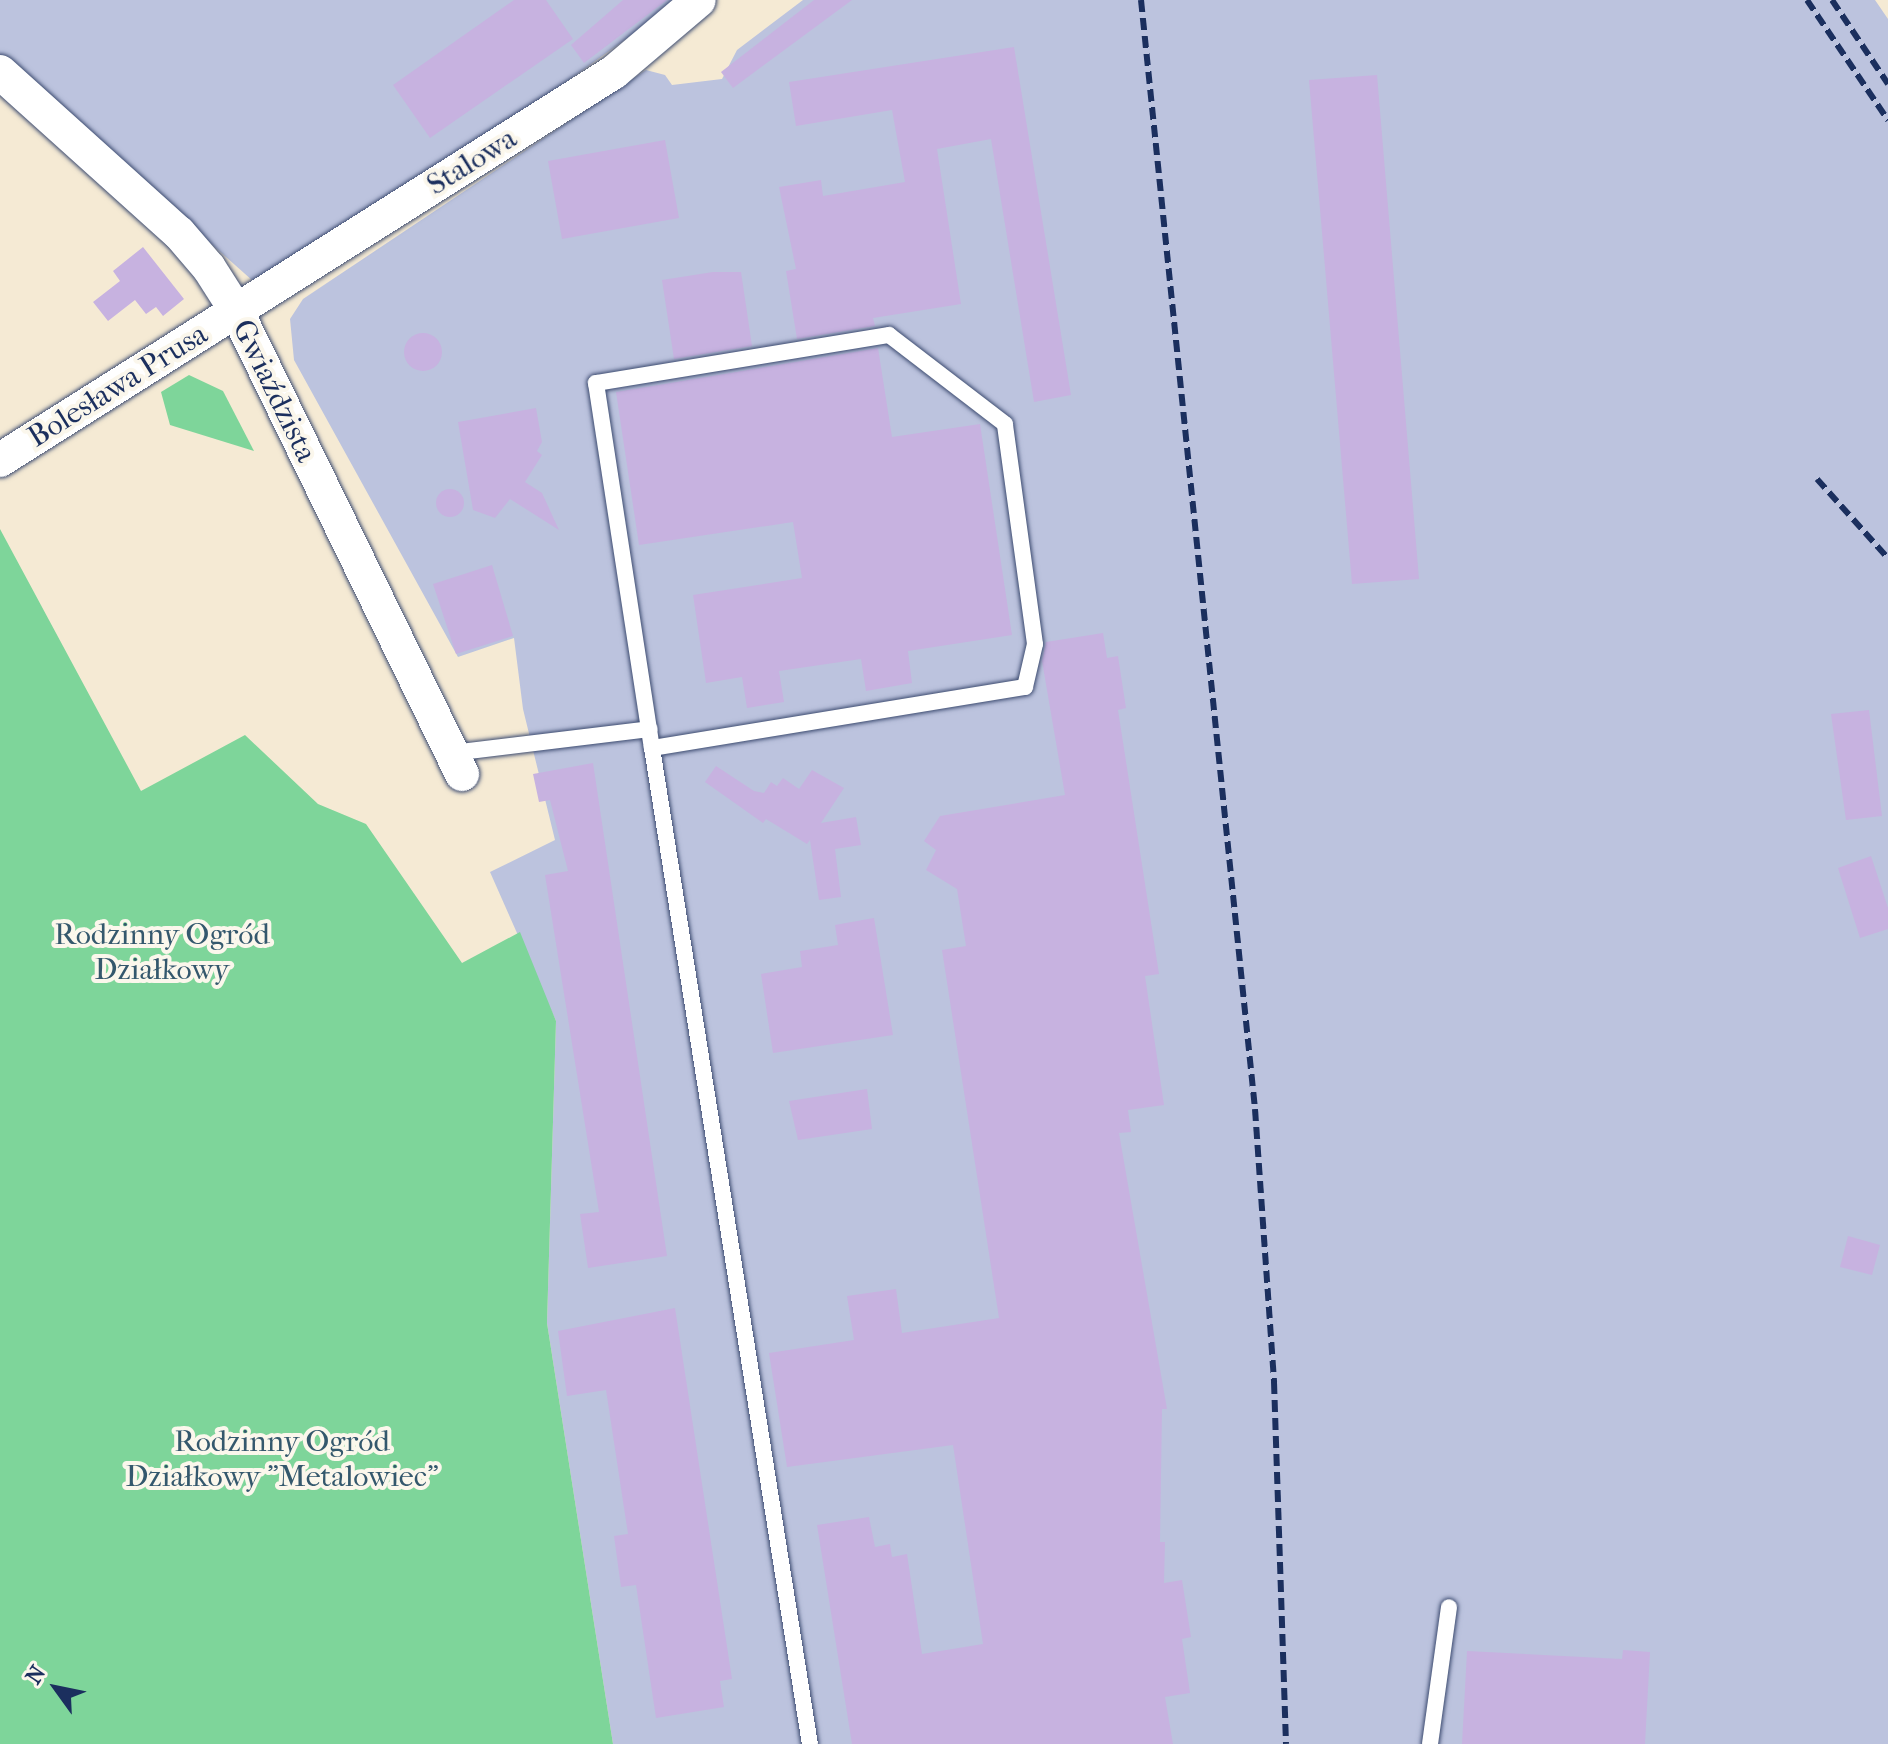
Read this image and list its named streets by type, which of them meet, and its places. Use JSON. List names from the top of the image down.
{
  "streets": {
    "street": ["Stalowa", "Bolesława Prusa", "Gwiaździsta"]
  },
  "crossings": [
    ["Stalowa", "Bolesława Prusa"],
    ["Stalowa", "Gwiaździsta"],
    ["Bolesława Prusa", "Gwiaździsta"]
  ],
  "parks": ["Rodzinny Ogród Działkowy", "Rodzinny Ogród Działkowy \"Metalowiec\""],
  "north": "top left"
}
